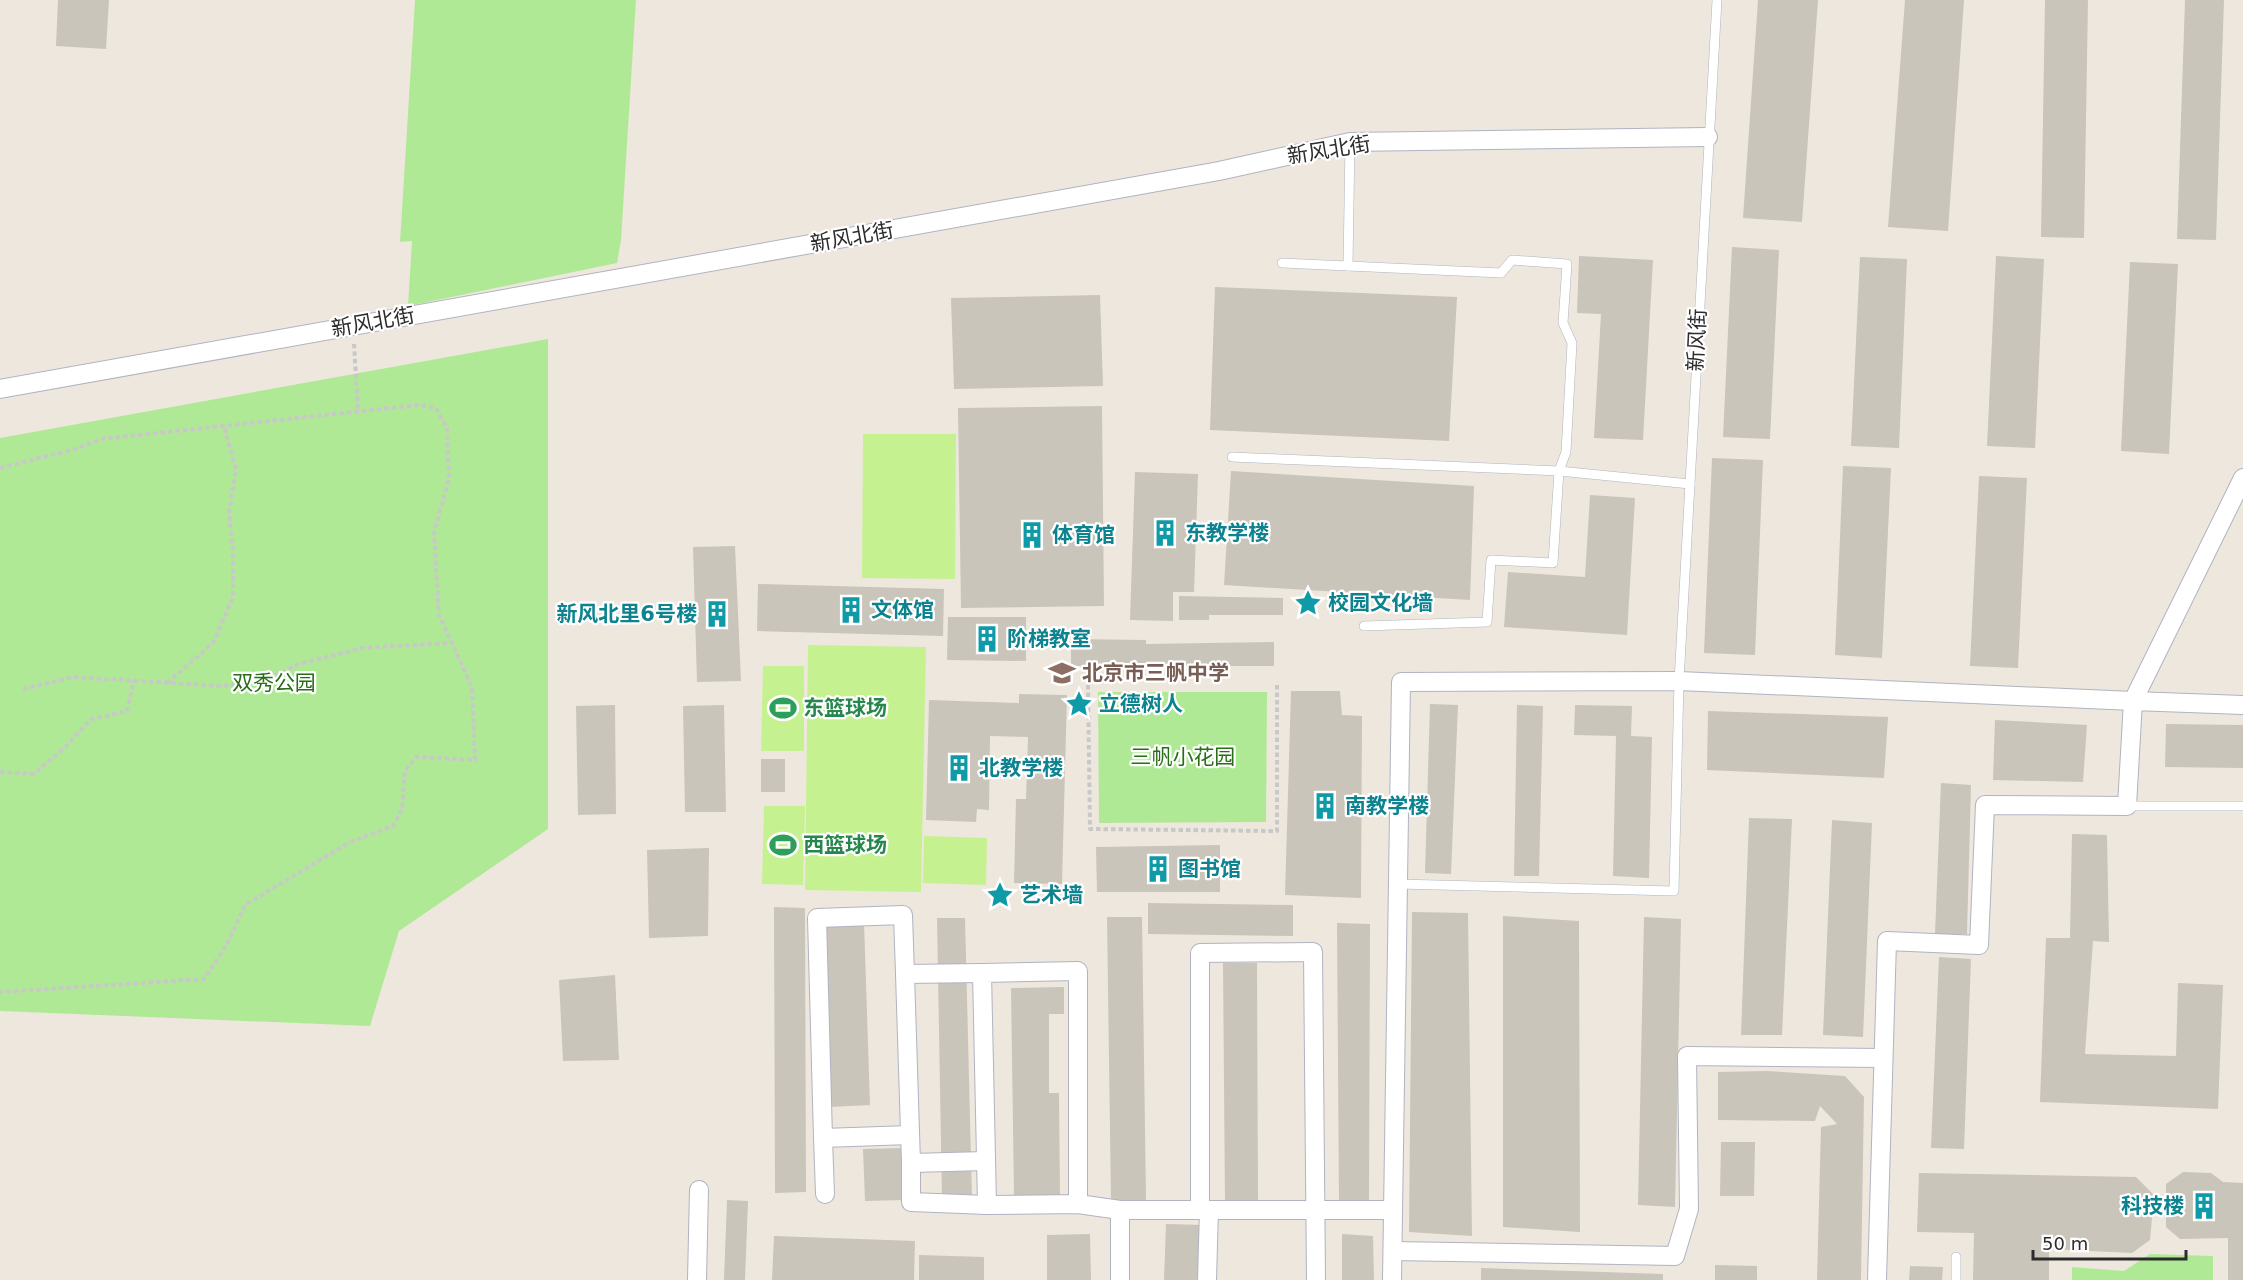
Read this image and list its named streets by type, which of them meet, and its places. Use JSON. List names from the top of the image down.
{
  "streets": {
    "street": ["新风北街"],
    "lane": ["新风街"]
  },
  "crossings": [
    ["新风北街", "新风街"]
  ],
  "parks": ["双秀公园", "三帆小花园"],
  "places": {
    "building": [
      "东教学楼",
      "体育馆",
      "文体馆",
      "新风北里6号楼",
      "阶梯教室",
      "北教学楼",
      "南教学楼",
      "图书馆",
      "科技楼"
    ],
    "place": ["校园文化墙", "立德树人", "艺术墙"],
    "school or university": ["北京市三帆中学"],
    "sports": ["东篮球场", "西篮球场"]
  },
  "scale_bar": "50 m"
}
